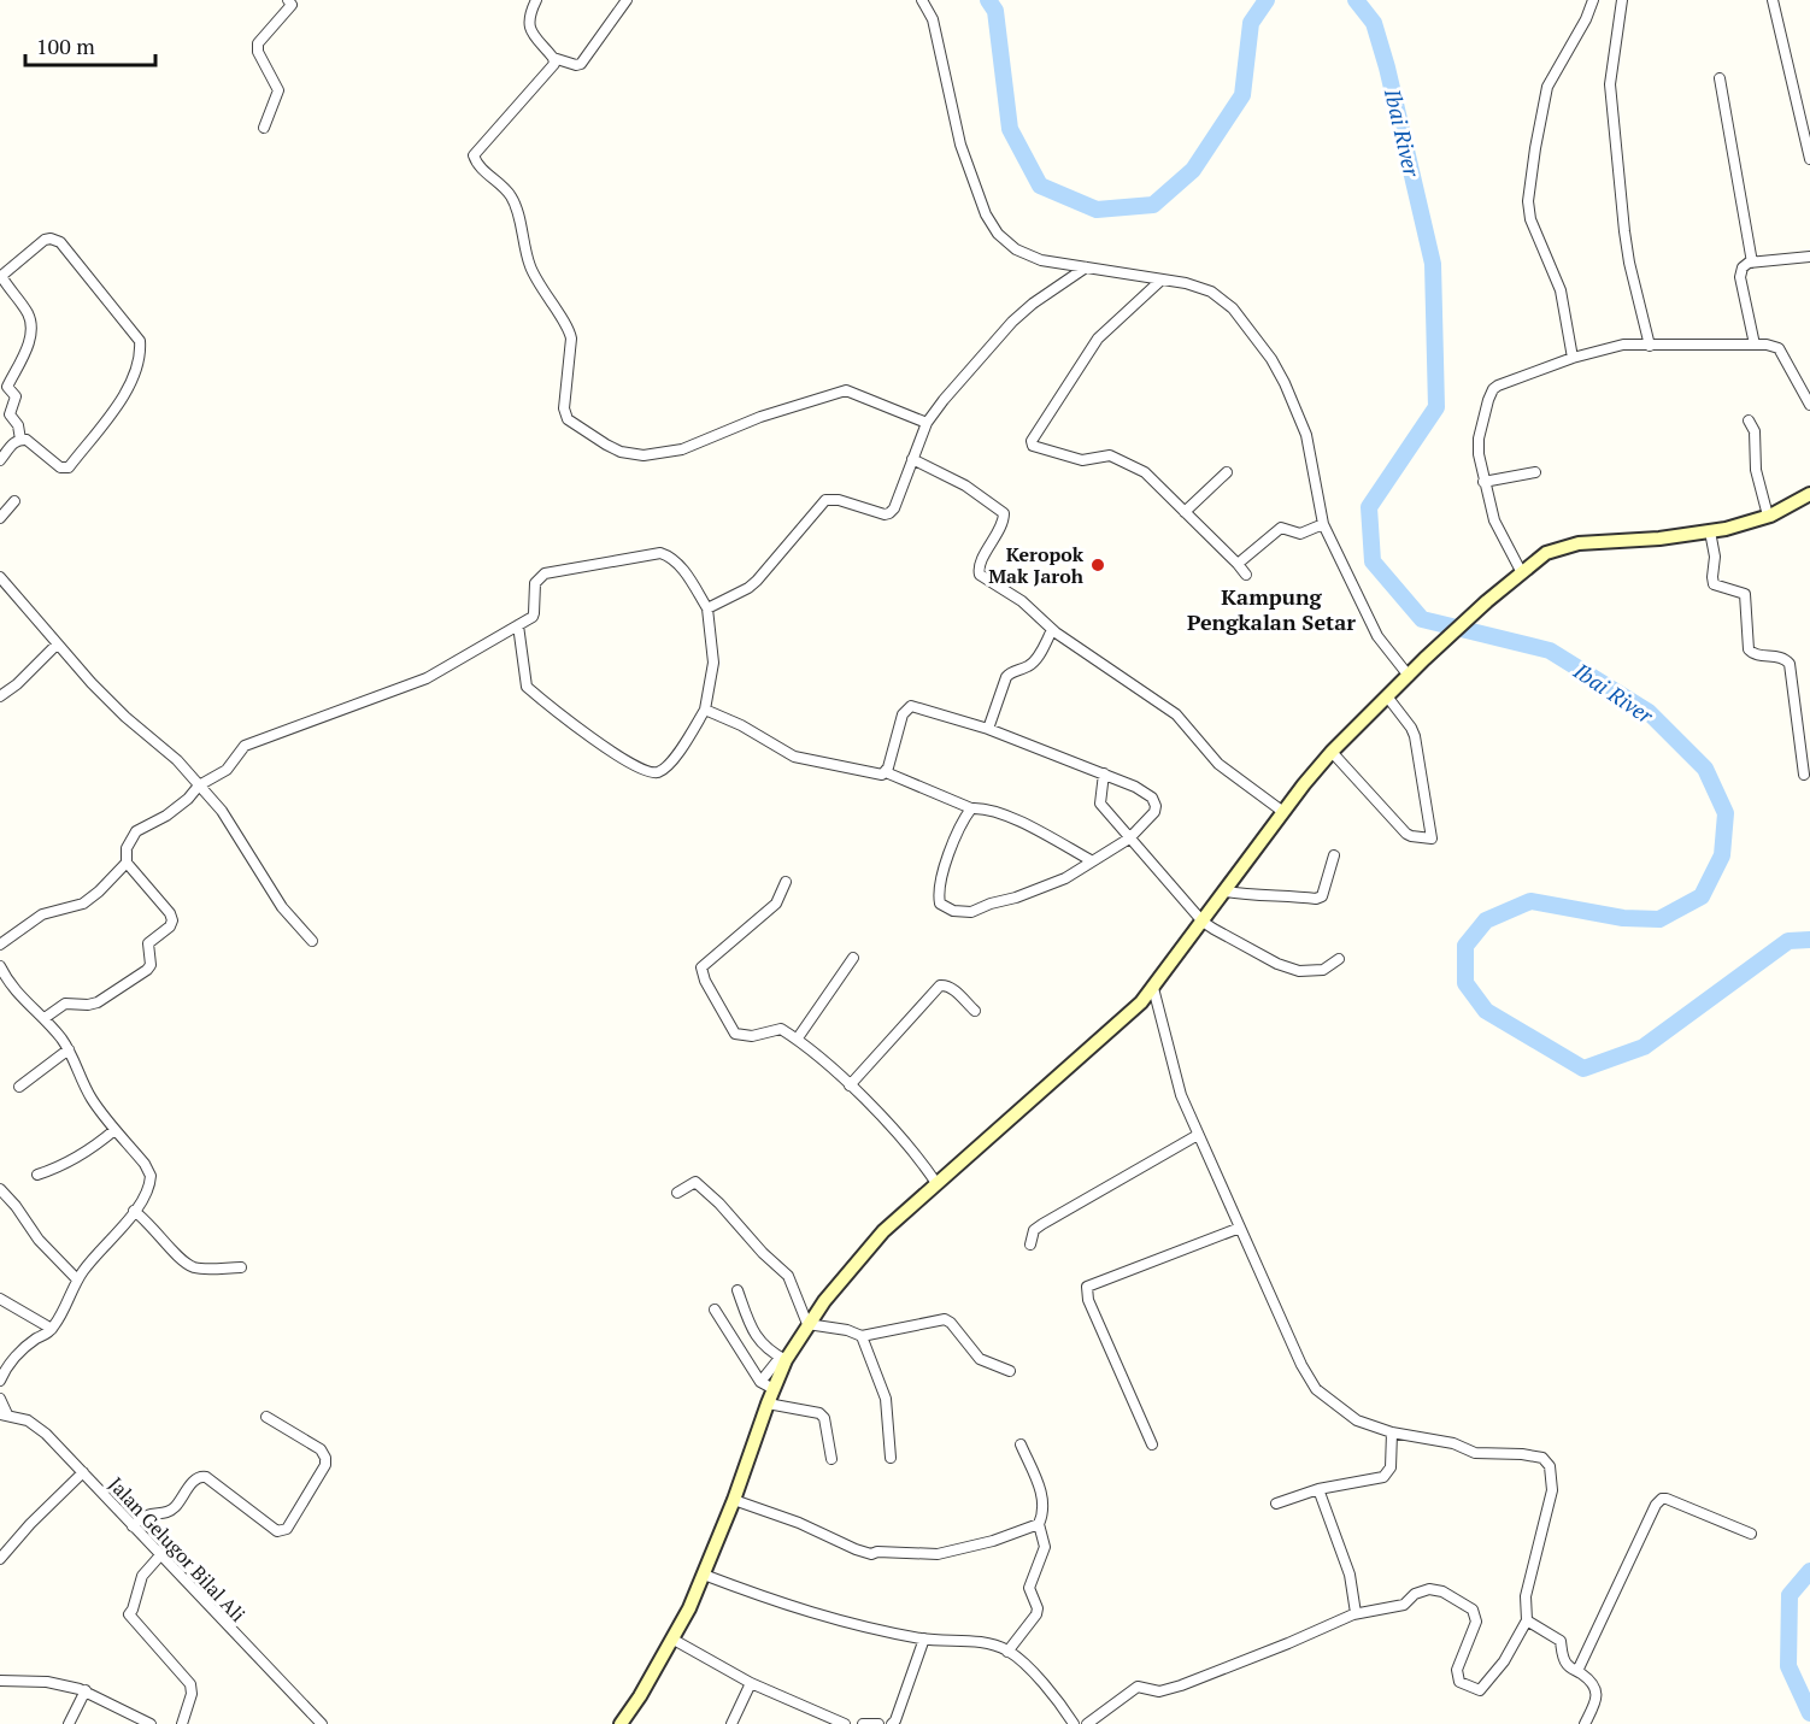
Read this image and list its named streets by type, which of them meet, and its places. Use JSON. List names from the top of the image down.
{
  "streets": {
    "street": ["Jalan Gelugor Bilal Ali"]
  },
  "districts": ["Kampung Pengkalan Setar"],
  "water": ["Ibai River"],
  "places": ["Keropok Mak Jaroh"],
  "scale_bar": "100 m"
}
